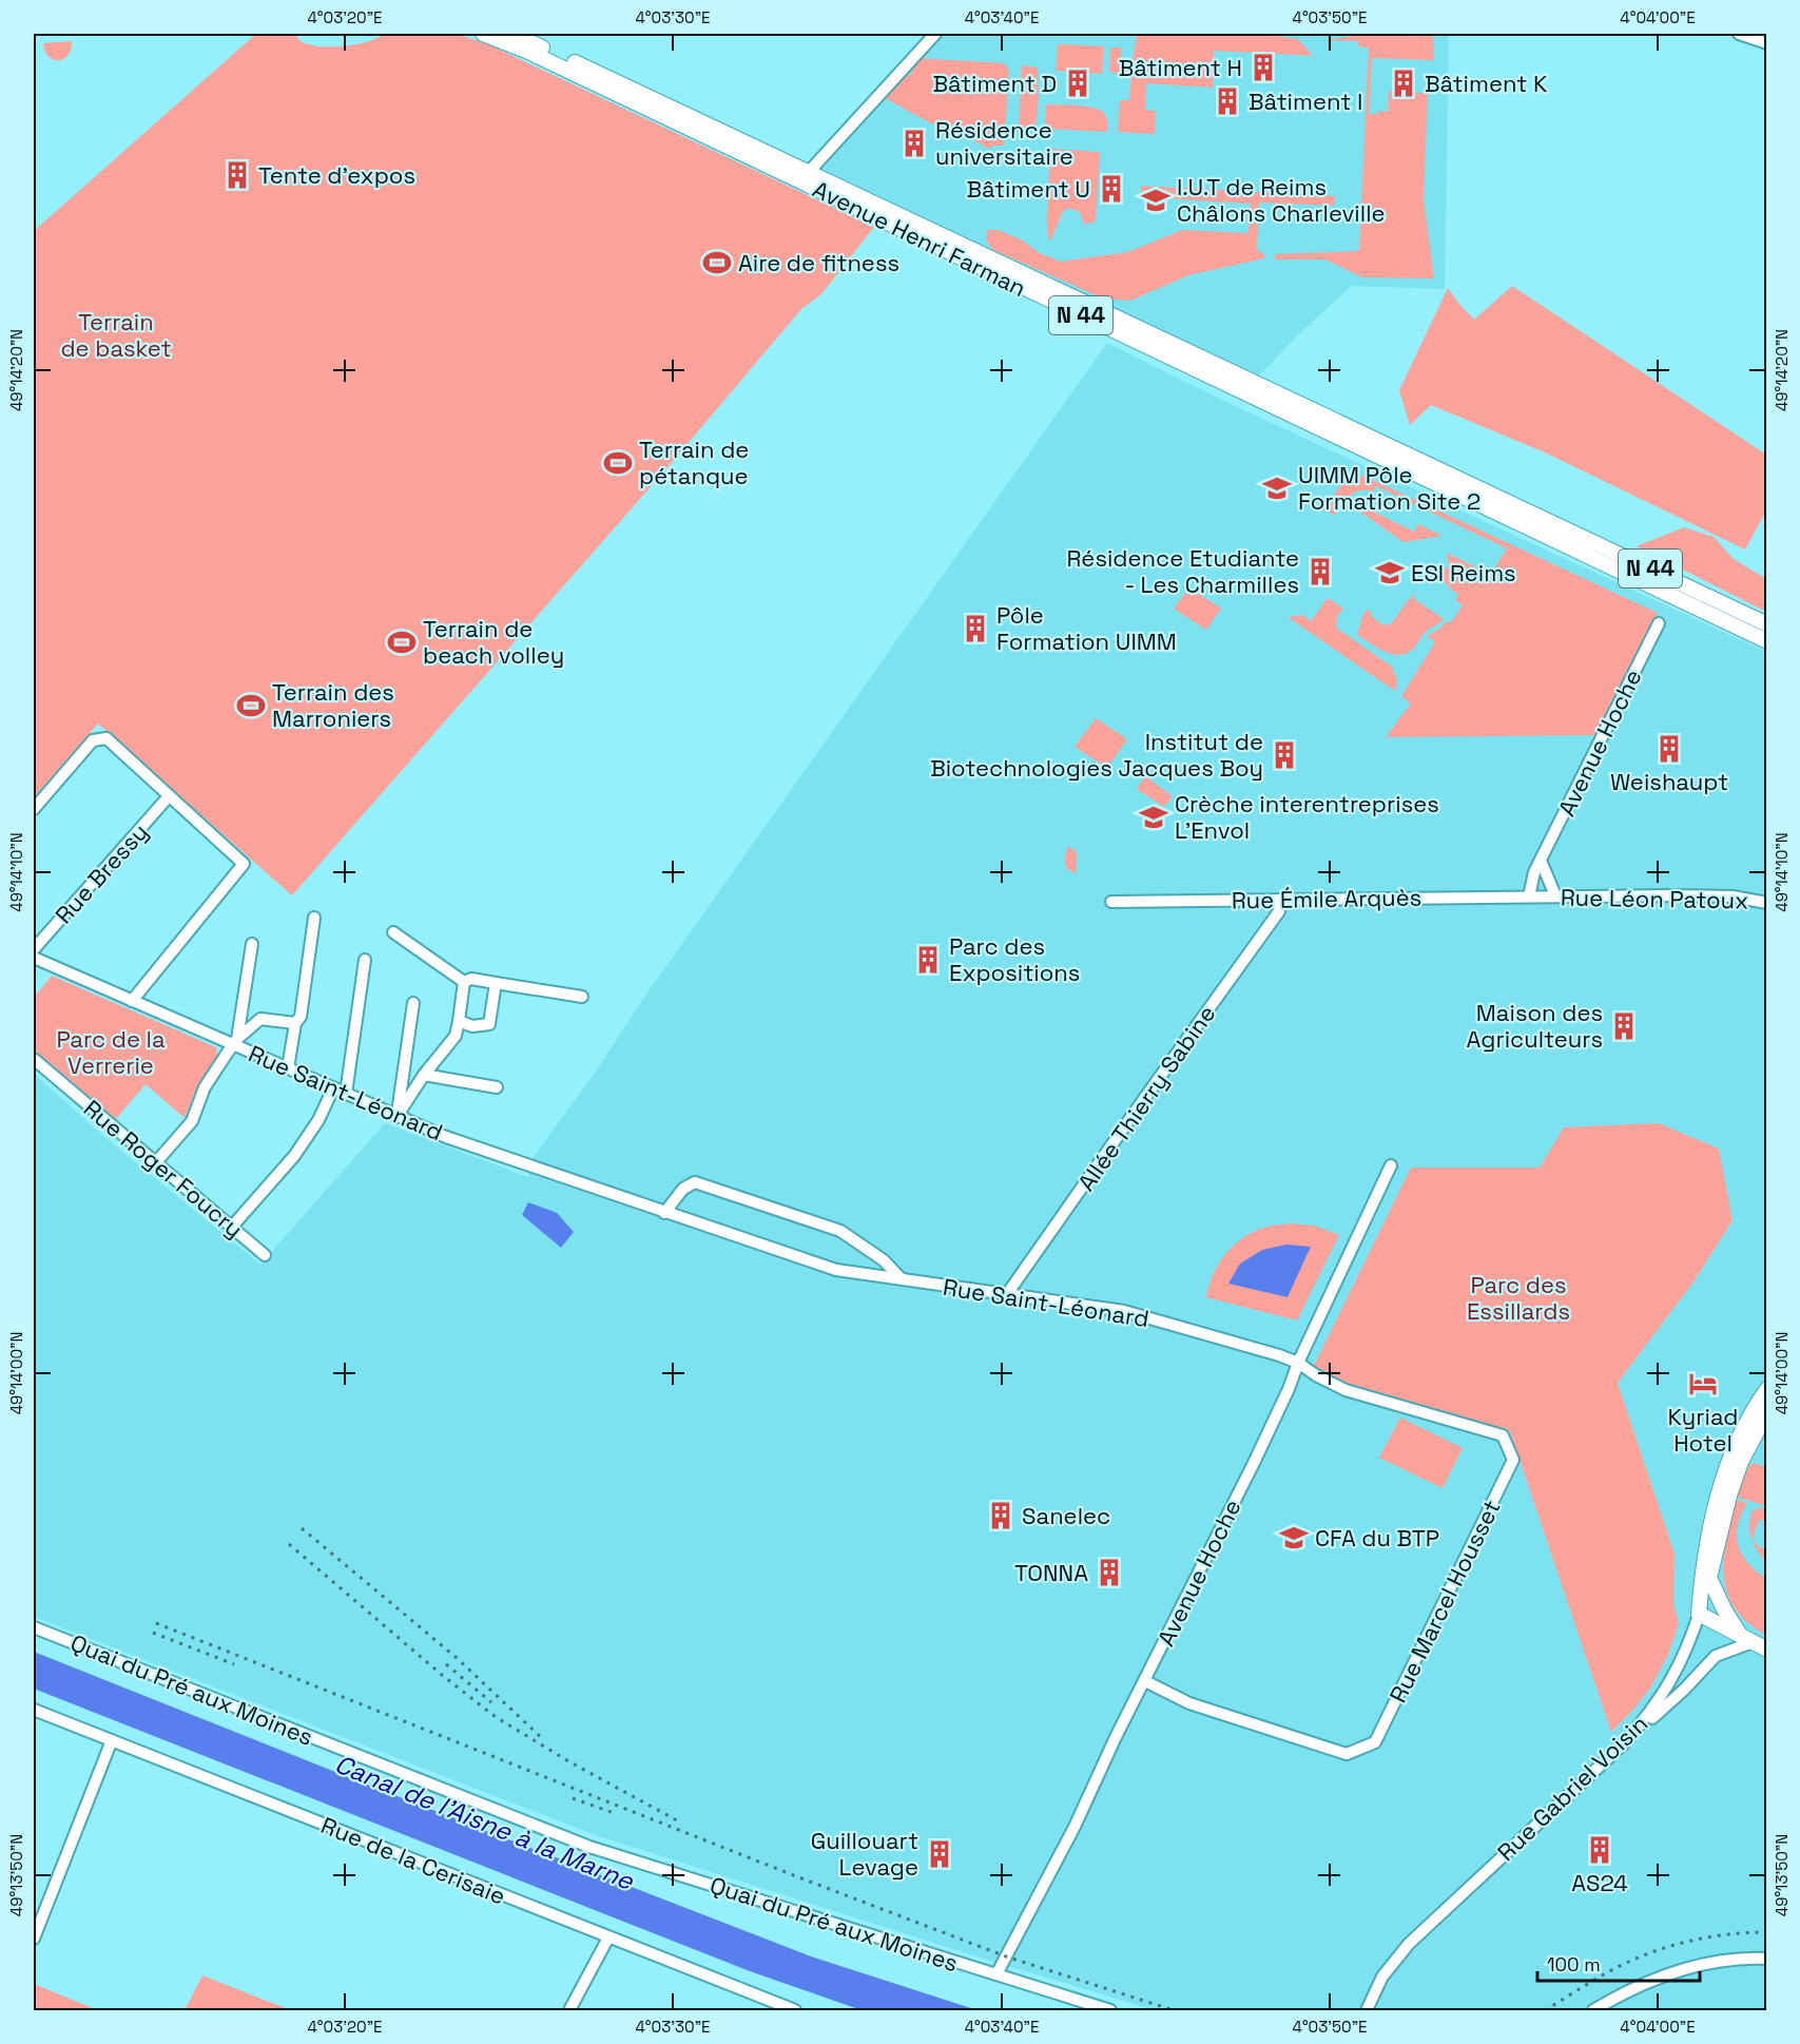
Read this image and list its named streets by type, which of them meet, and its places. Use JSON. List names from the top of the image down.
{
  "streets": {
    "main road": ["Avenue Henri Farman", "N 44", "Rue Gabriel Voisin"],
    "street": [
      "Avenue Hoche",
      "Rue Bressy",
      "Rue Émile Arquès",
      "Rue Léon Patoux",
      "Rue Saint-Léonard",
      "Allée Thierry Sabine",
      "Rue Roger Foucry",
      "Rue Marcel Housset",
      "Quai du Pré aux Moines",
      "Rue de la Cerisaie"
    ]
  },
  "crossings": [
    ["Avenue Hoche", "Rue Émile Arquès"],
    ["Avenue Hoche", "Rue Saint-Léonard"],
    ["Avenue Hoche", "Rue Marcel Housset"],
    ["Avenue Hoche", "Quai du Pré aux Moines"],
    ["Rue Émile Arquès", "Rue Léon Patoux"],
    ["Rue Émile Arquès", "Allée Thierry Sabine"],
    ["Rue Saint-Léonard", "Allée Thierry Sabine"],
    ["Rue Saint-Léonard", "Rue Marcel Housset"]
  ],
  "water": ["Canal de l'Aisne à la Marne"],
  "parks": ["Terrain de basket", "Parc de la Verrerie", "Parc des Essillards"],
  "places": {
    "building": [
      "Bâtiment H",
      "Bâtiment D",
      "Bâtiment K",
      "Bâtiment I",
      "Résidence universitaire",
      "Tente d'expos",
      "Bâtiment U",
      "Résidence Etudiante - Les Charmilles",
      "Pôle Formation UIMM",
      "Weishaupt",
      "Institut de Biotechnologies Jacques Boy",
      "Parc des Expositions",
      "Maison des Agriculteurs",
      "Sanelec",
      "TONNA",
      "AS24",
      "Guillouart Levage"
    ],
    "school or university": [
      "I.U.T de Reims Châlons Charleville",
      "UIMM Pôle Formation Site 2",
      "ESI Reims",
      "Crèche interentreprises L'Envol",
      "CFA du BTP"
    ],
    "sports": [
      "Aire de fitness",
      "Terrain de pétanque",
      "Terrain de beach volley",
      "Terrain des Marroniers"
    ],
    "hotel": ["Kyriad Hotel"]
  },
  "scale_bar": "100 m",
  "coordinates": [
    "4°03'20\"E",
    "4°03'30\"E",
    "4°03'40\"E",
    "4°03'50\"E",
    "4°04'00\"E",
    "49°14'20\"N",
    "49°14'10\"N",
    "49°14'00\"N",
    "49°13'50\"N"
  ]
}
